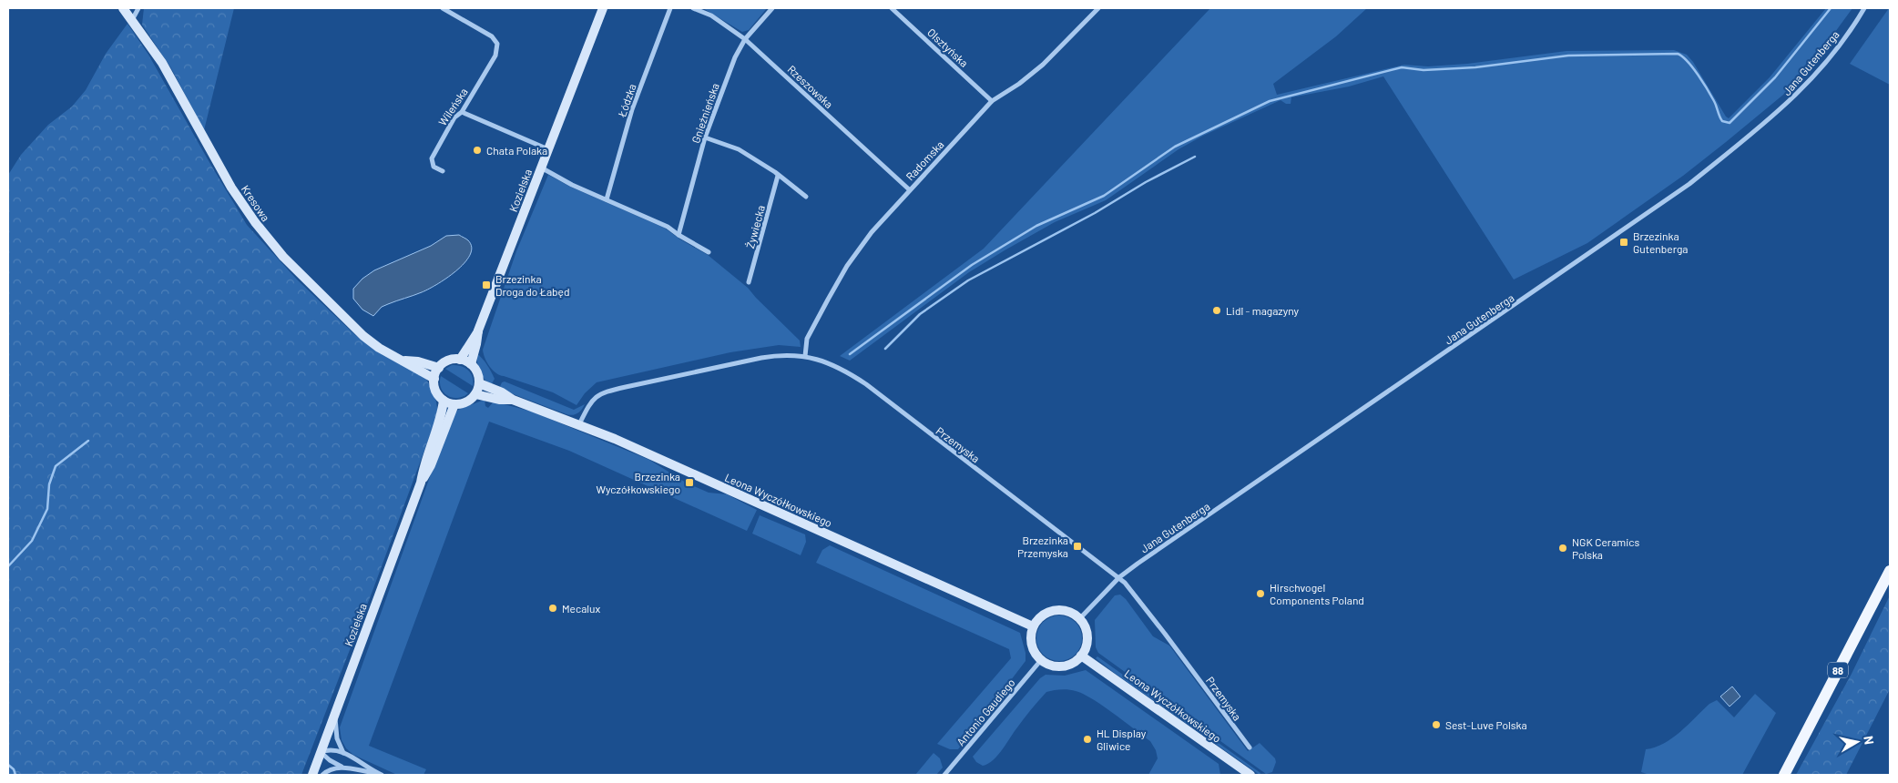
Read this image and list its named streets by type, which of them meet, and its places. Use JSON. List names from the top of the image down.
{
  "streets": {
    "main road": ["88"],
    "street": [
      "Olsztyńska",
      "Jana Gutenberga",
      "Rzeszowska",
      "Łódzka",
      "Wileńska",
      "Gnieźnieńska",
      "Radomska",
      "Kozielska",
      "Kresowa",
      "Żywiecka",
      "Przemyska",
      "Leona Wyczółkowskiego",
      "Antonio Gaudiego"
    ]
  },
  "crossings": [
    ["Olsztyńska", "Radomska"],
    ["Jana Gutenberga", "Przemyska"],
    ["Jana Gutenberga", "Leona Wyczółkowskiego"],
    ["Jana Gutenberga", "Antonio Gaudiego"],
    ["Rzeszowska", "Gnieźnieńska"],
    ["Rzeszowska", "Radomska"],
    ["Radomska", "Przemyska"],
    ["Kozielska", "Kresowa"],
    ["Kozielska", "Leona Wyczółkowskiego"],
    ["Kresowa", "Leona Wyczółkowskiego"],
    ["Przemyska", "Leona Wyczółkowskiego"],
    ["Leona Wyczółkowskiego", "Antonio Gaudiego"]
  ],
  "places": {
    "other": [
      "Chata Polaka",
      "Lidl - magazyny",
      "NGK Ceramics Polska",
      "Hirschvogel Components Poland",
      "Mecalux",
      "Sest-Luve Polska",
      "HL Display Gliwice"
    ],
    "transit": [
      "Brzezinka Gutenberga",
      "Brzezinka Droga do Łabęd",
      "Brzezinka Wyczółkowskiego",
      "Brzezinka Przemyska"
    ]
  },
  "north": "right"
}
